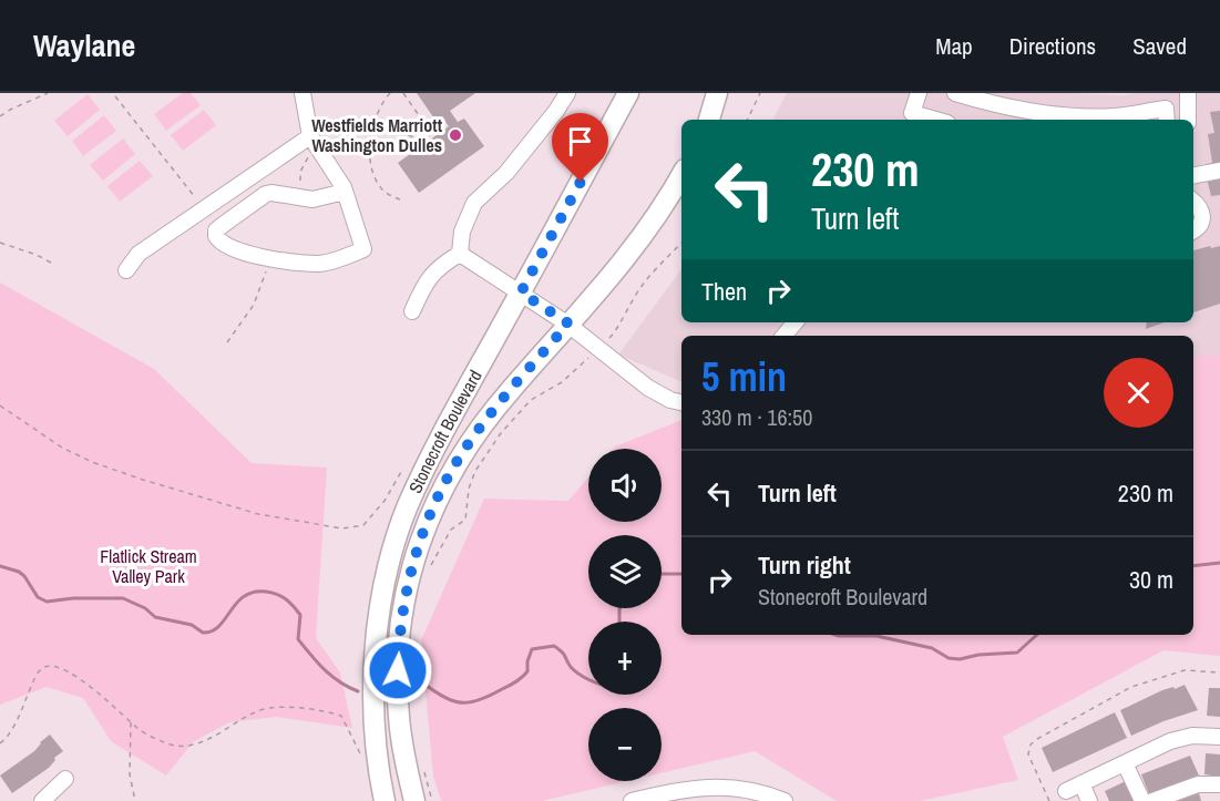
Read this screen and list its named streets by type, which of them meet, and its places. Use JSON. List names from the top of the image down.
{
  "streets": {
    "main road": ["Stonecroft Boulevard"]
  },
  "parks": ["Flatlick Stream Valley Park"],
  "places": ["Westfields Marriott Washington Dulles"],
  "page": {
    "header": "Waylane",
    "nav": ["Map", "Directions", "Saved"],
    "turn": ["230 m", "Turn left"],
    "then": "Then",
    "heading": ["5 min", "330 m · 16:50"],
    "map_buttons": ["+", "−"],
    "list": [
      {
        "name": "Turn left",
        "value": "230 m"
      },
      {
        "name": "Turn right",
        "note": "Stonecroft Boulevard",
        "value": "30 m"
      }
    ]
  }
}
